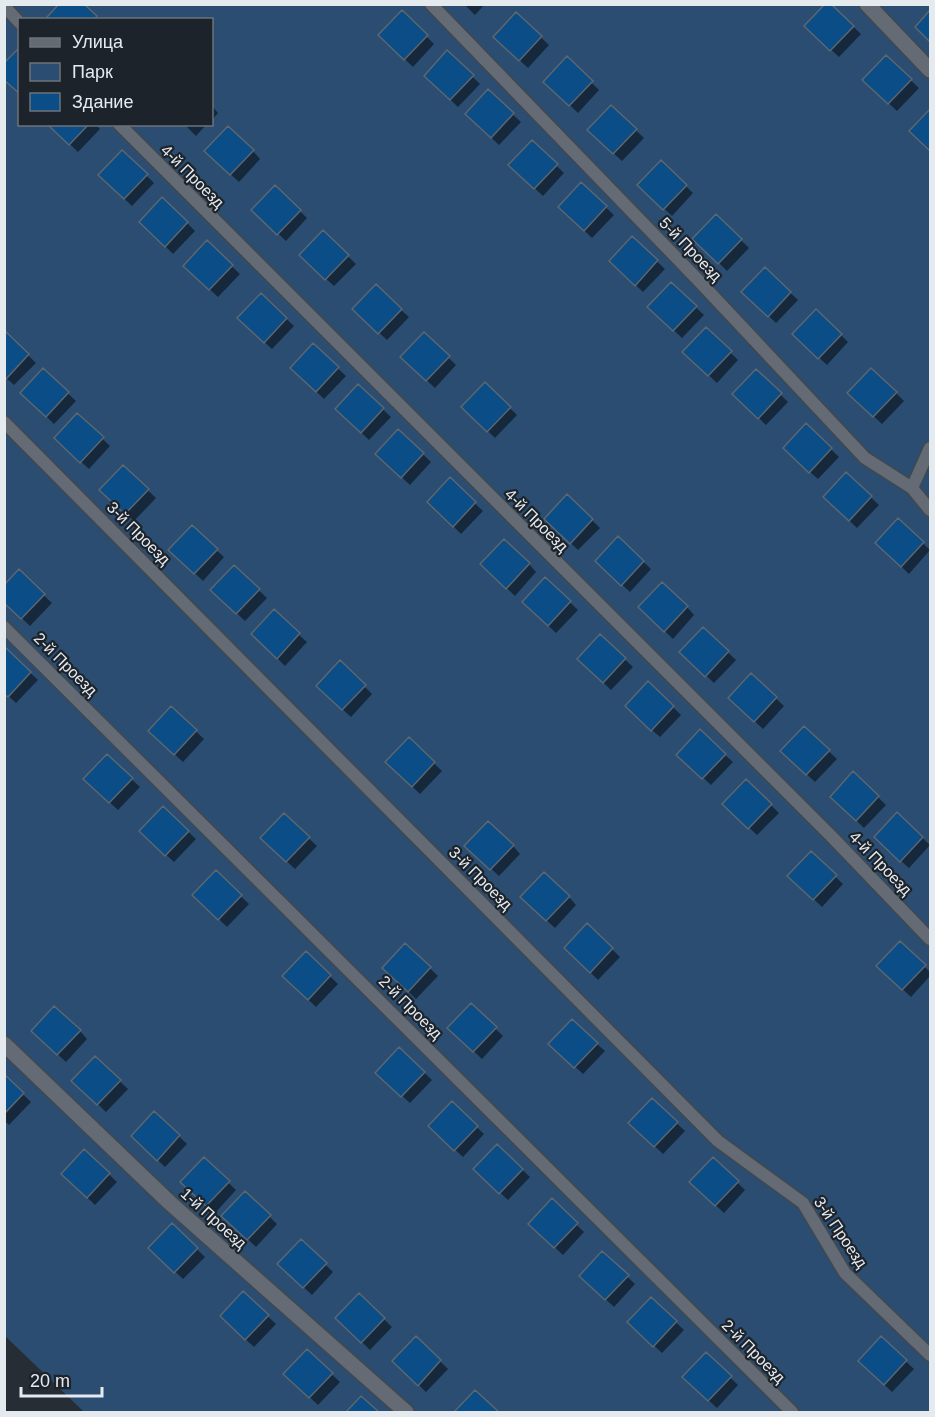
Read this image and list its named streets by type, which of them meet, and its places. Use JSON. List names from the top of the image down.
{
  "streets": {
    "street": ["1-й Проезд"],
    "lane": [
      "4-й Проезд",
      "5-й Проезд",
      "3-й Проезд",
      "2-й Проезд"
    ]
  },
  "legend": ["Улица", "Парк", "Здание"],
  "scale_bar": "20 m"
}
